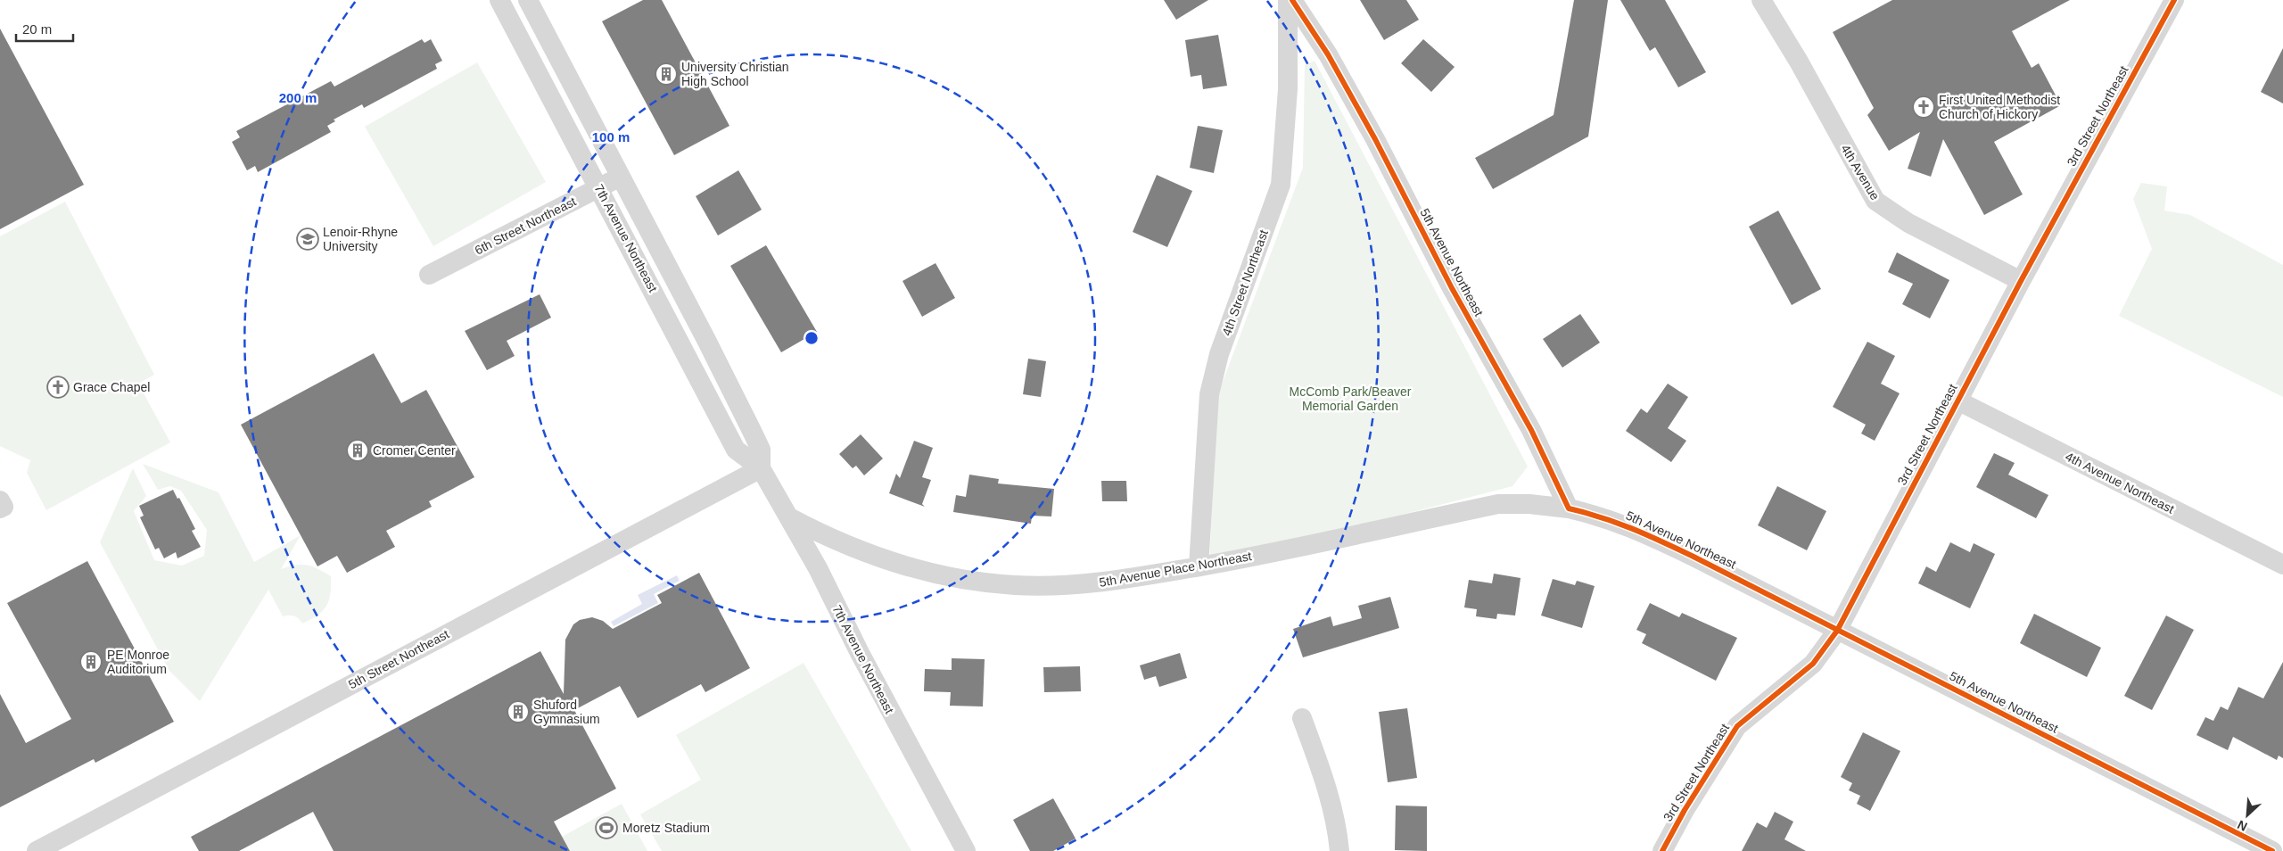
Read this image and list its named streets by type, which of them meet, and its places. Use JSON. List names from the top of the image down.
{
  "streets": {
    "street": [
      "3rd Street Northeast",
      "4th Avenue",
      "6th Street Northeast",
      "7th Avenue Northeast",
      "5th Avenue Northeast",
      "4th Street Northeast",
      "4th Avenue Northeast",
      "5th Avenue Place Northeast",
      "5th Street Northeast"
    ]
  },
  "crossings": [
    ["3rd Street Northeast", "4th Avenue"],
    ["3rd Street Northeast", "5th Avenue Northeast"],
    ["3rd Street Northeast", "4th Avenue Northeast"],
    ["6th Street Northeast", "7th Avenue Northeast"],
    ["7th Avenue Northeast", "5th Avenue Place Northeast"],
    ["7th Avenue Northeast", "5th Street Northeast"],
    ["5th Avenue Northeast", "5th Avenue Place Northeast"],
    ["4th Street Northeast", "5th Avenue Place Northeast"]
  ],
  "parks": ["McComb Park/Beaver Memorial Garden"],
  "places": {
    "building": [
      "University Christian High School",
      "Cromer Center",
      "PE Monroe Auditorium",
      "Shuford Gymnasium"
    ],
    "church": ["First United Methodist Church of Hickory", "Grace Chapel"],
    "school or university": ["Lenoir-Rhyne University"],
    "sports": ["Moretz Stadium"]
  },
  "scale_bar": "20 m",
  "north": "bottom left",
  "rings": ["200 m", "100 m"]
}
